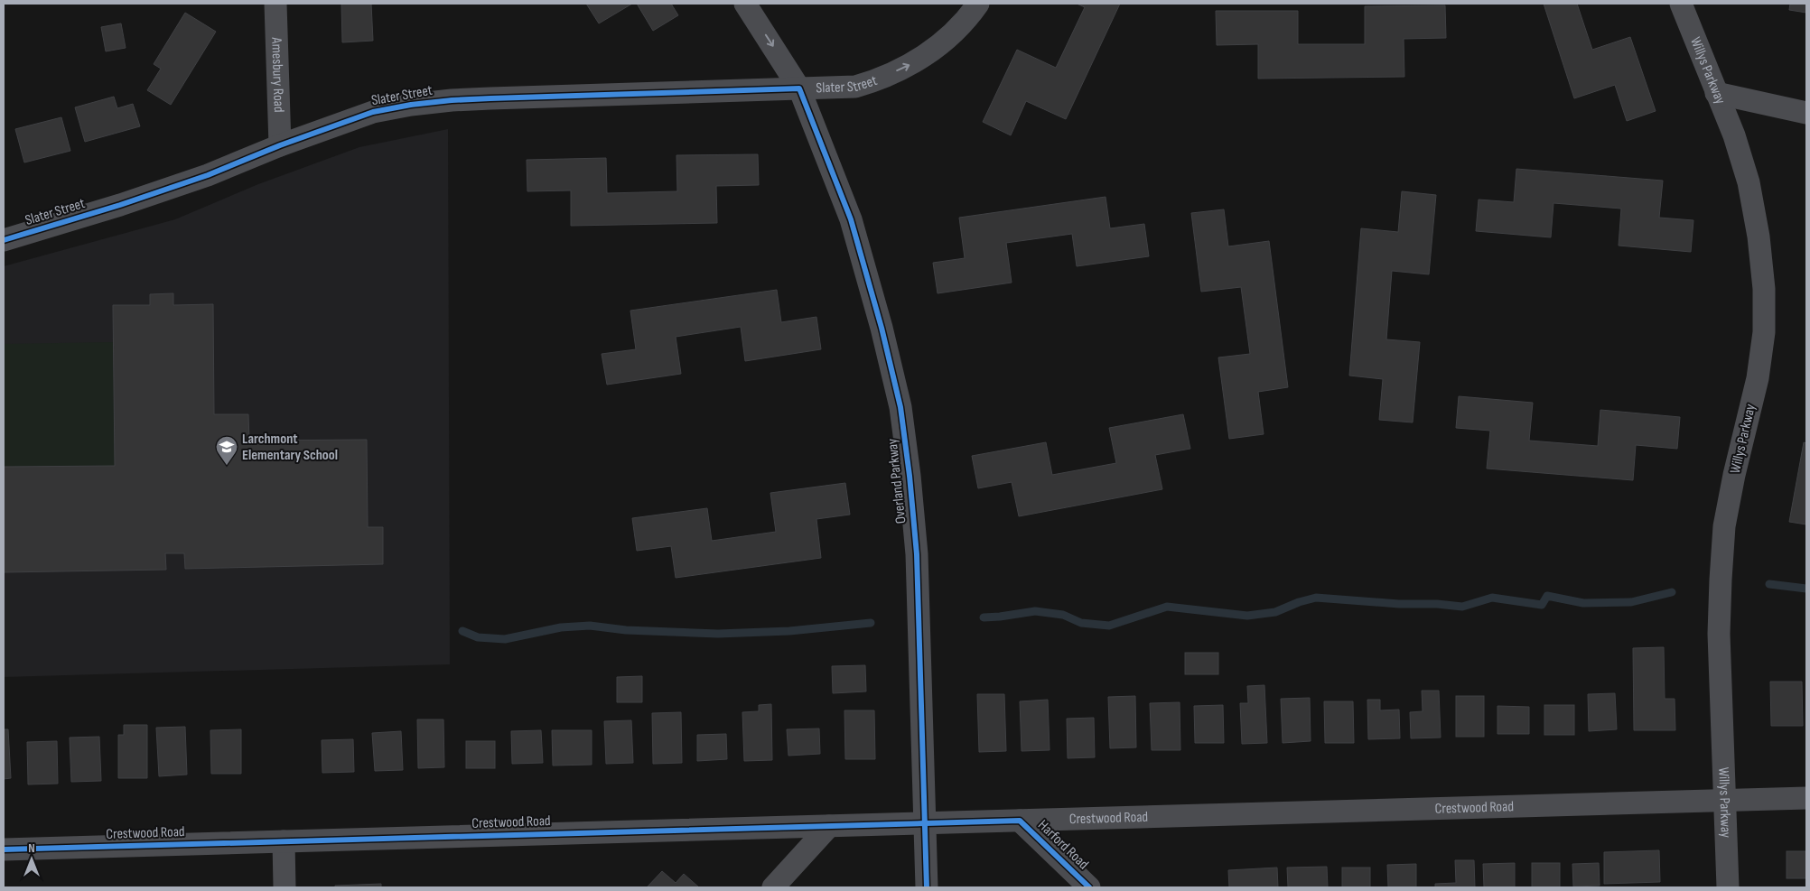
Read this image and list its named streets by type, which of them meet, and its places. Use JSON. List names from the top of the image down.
{
  "streets": {
    "street": [
      "Willys Parkway",
      "Amesbury Road",
      "Slater Street",
      "Overland Parkway",
      "Crestwood Road",
      "Harford Road"
    ]
  },
  "crossings": [
    ["Willys Parkway", "Crestwood Road"],
    ["Amesbury Road", "Slater Street"],
    ["Slater Street", "Overland Parkway"],
    ["Overland Parkway", "Crestwood Road"],
    ["Crestwood Road", "Harford Road"]
  ],
  "places": {
    "school or university": ["Larchmont Elementary School"]
  },
  "north": "top"
}
